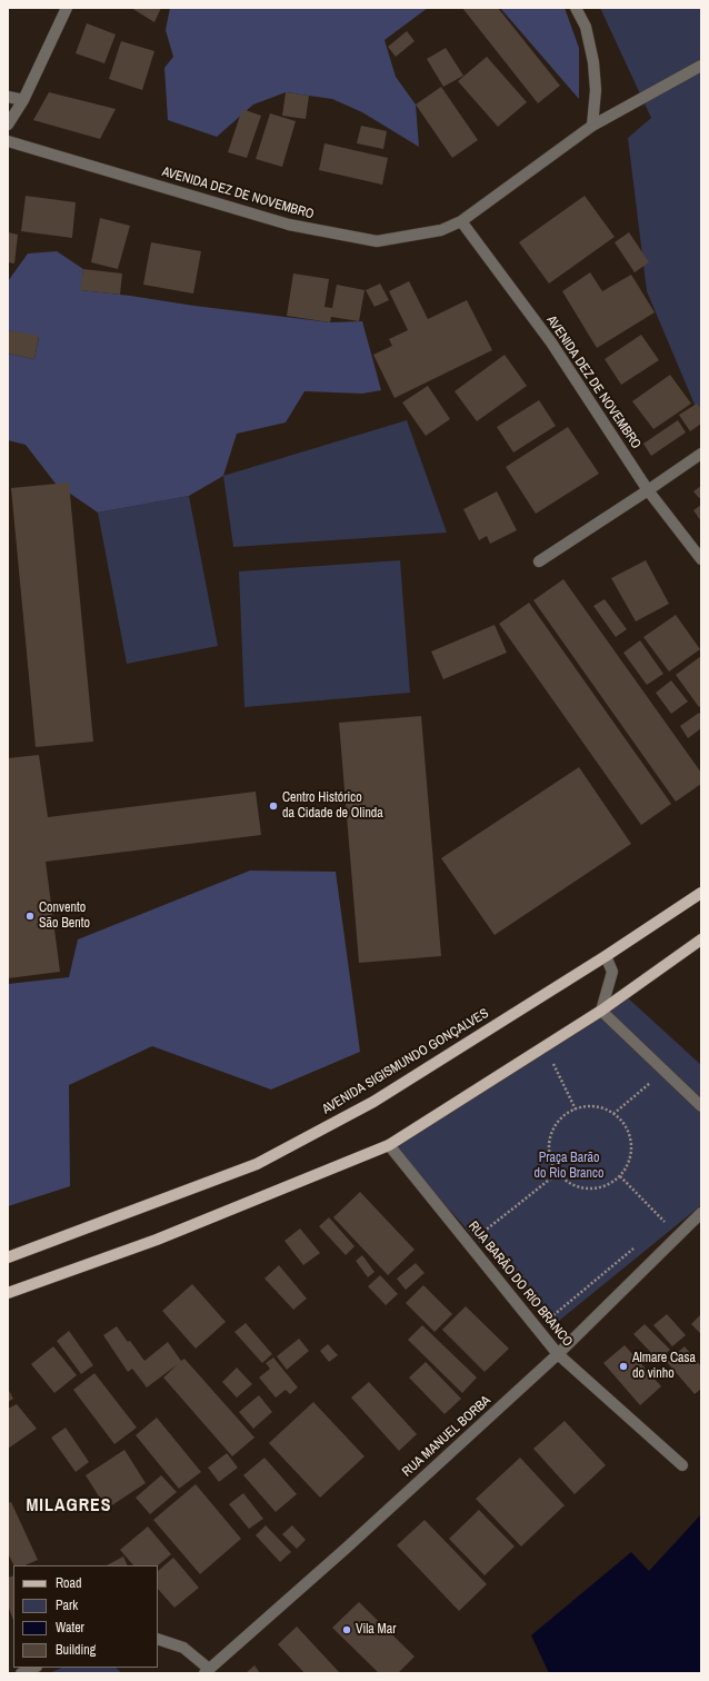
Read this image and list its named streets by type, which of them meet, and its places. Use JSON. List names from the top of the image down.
{
  "streets": {
    "main road": ["AVENIDA SIGISMUNDO GONÇALVES"],
    "street": ["AVENIDA DEZ DE NOVEMBRO", "RUA BARÃO DO RIO BRANCO", "RUA MANUEL BORBA"]
  },
  "crossings": [
    ["RUA BARÃO DO RIO BRANCO", "RUA MANUEL BORBA"]
  ],
  "districts": ["MILAGRES"],
  "parks": ["Praça Barão do Rio Branco"],
  "places": [
    "Centro Histórico da Cidade de Olinda",
    "Convento São Bento",
    "Almare Casa do vinho",
    "Vila Mar"
  ],
  "legend": [
    "Road",
    "Park",
    "Water",
    "Building"
  ]
}
